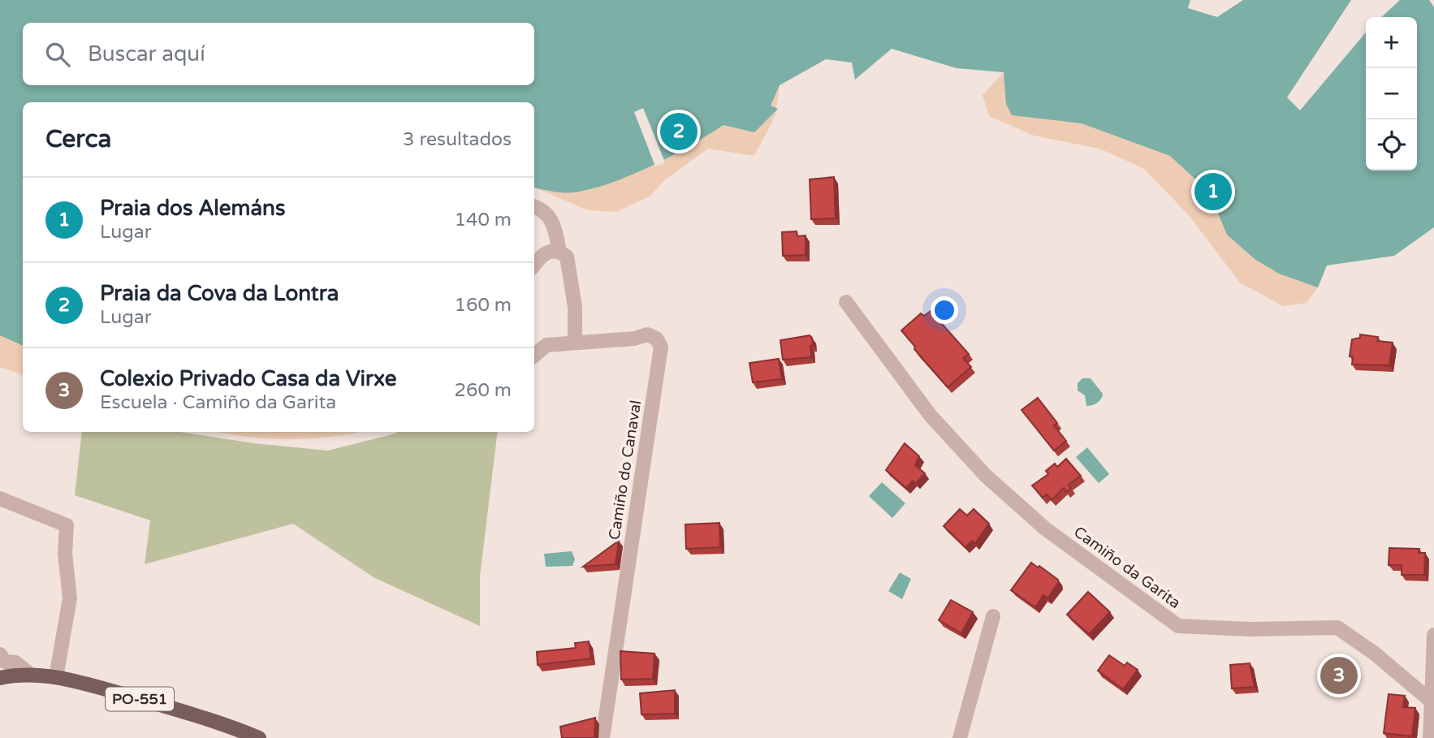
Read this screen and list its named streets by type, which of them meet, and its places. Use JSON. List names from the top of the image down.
{
  "streets": {
    "main road": ["PO-551"],
    "street": ["Camiño do Canaval", "Camiño da Garita"]
  },
  "page": {
    "map_buttons": ["+", "−"],
    "search": "Buscar aquí",
    "heading": ["Cerca", "3 resultados"],
    "pins": ["2", "1", "3"],
    "list": [
      {
        "mark": "1",
        "name": "Praia dos Alemáns",
        "note": "Lugar",
        "value": "140 m"
      },
      {
        "mark": "2",
        "name": "Praia da Cova da Lontra",
        "note": "Lugar",
        "value": "160 m"
      },
      {
        "mark": "3",
        "name": "Colexio Privado Casa da Virxe",
        "note": "Escuela · Camiño da Garita",
        "value": "260 m"
      }
    ]
  }
}
